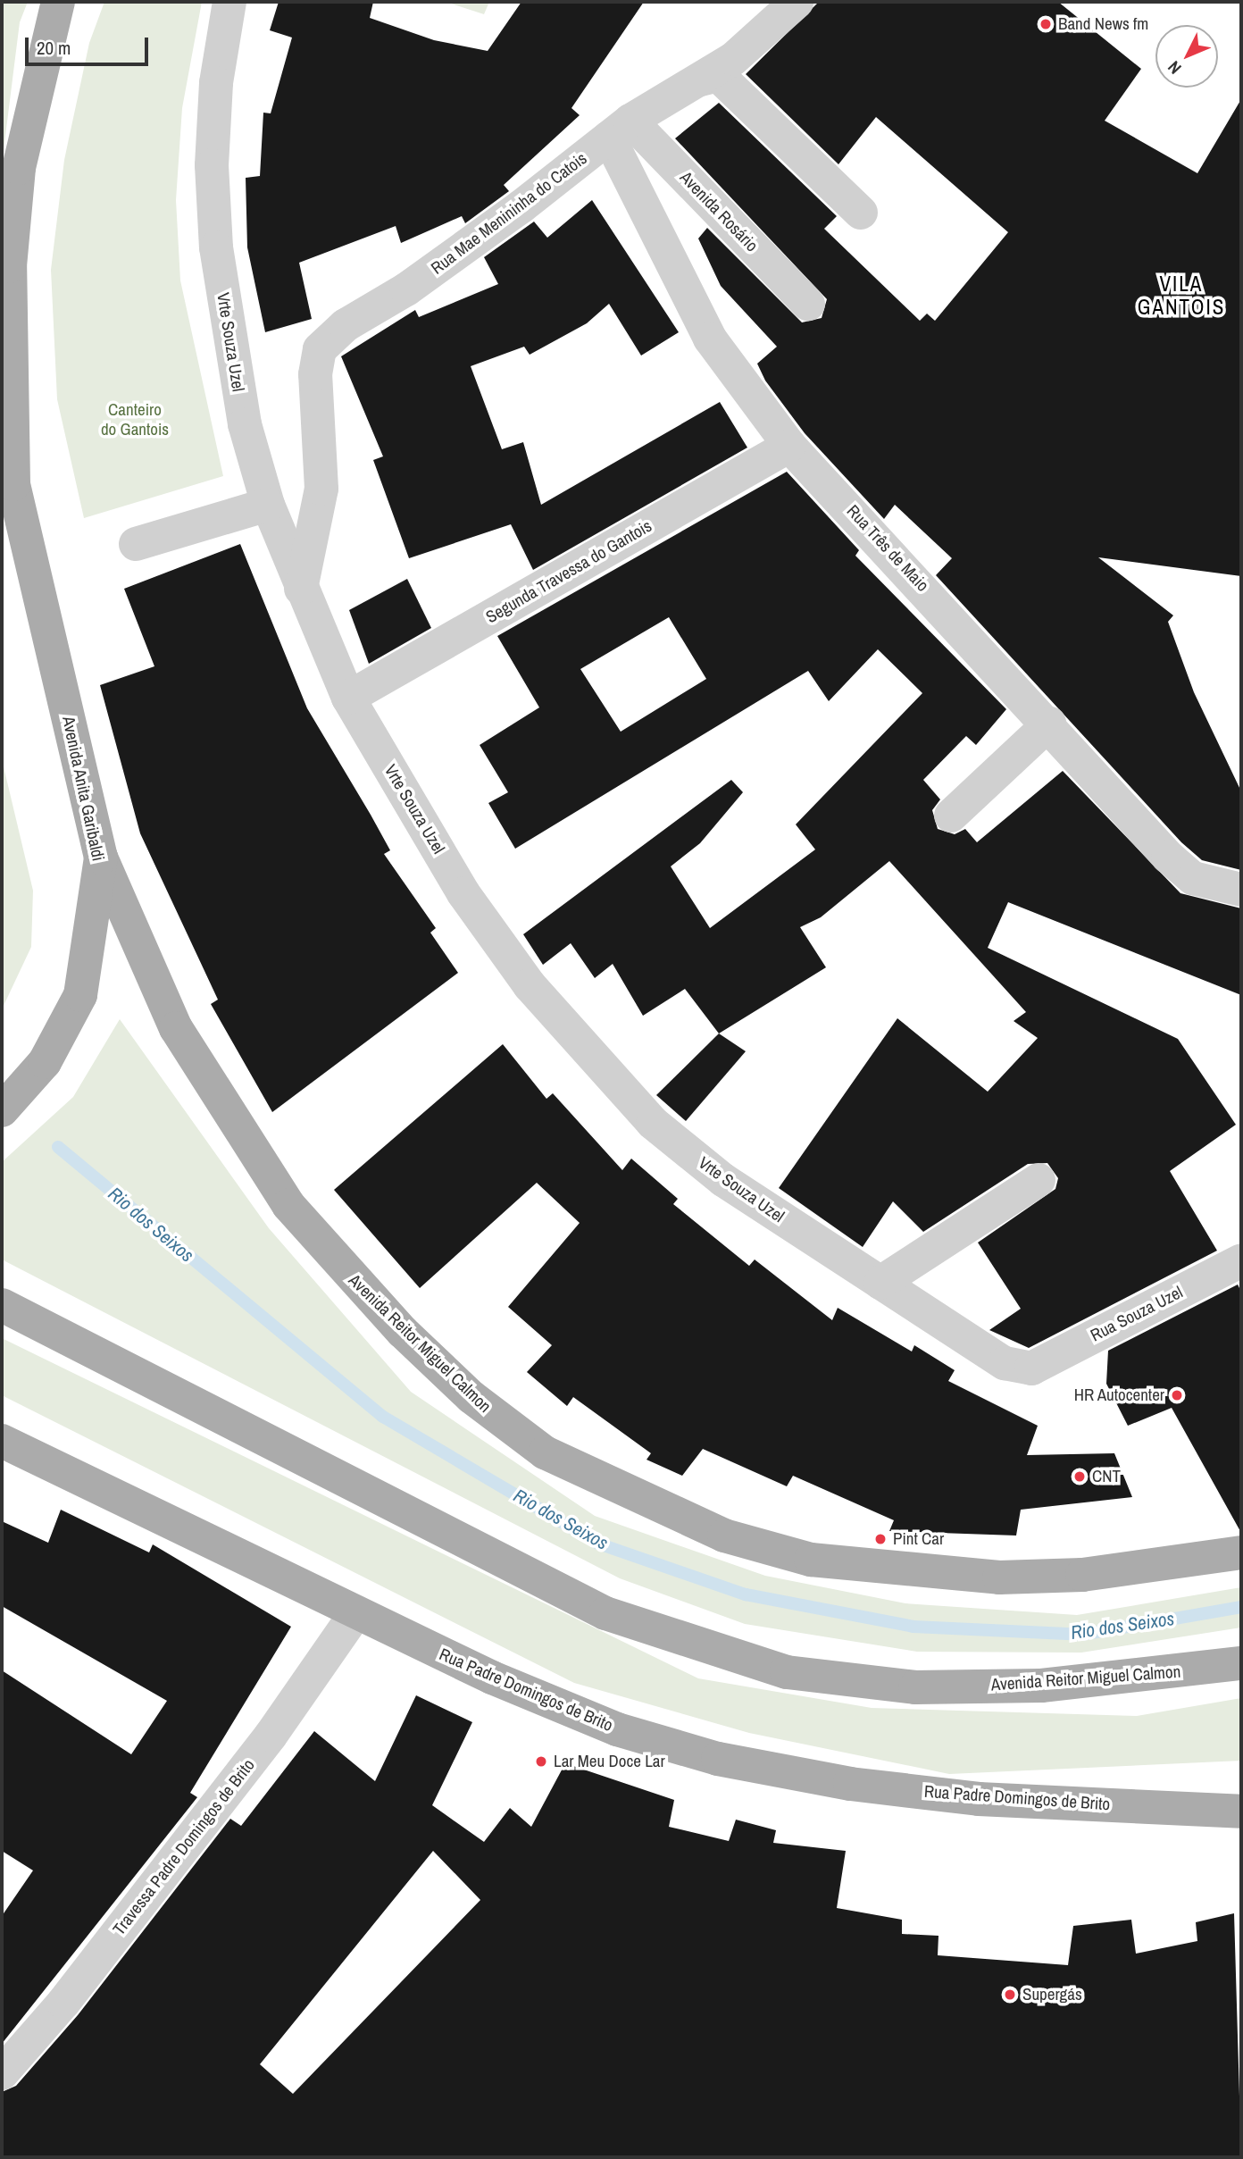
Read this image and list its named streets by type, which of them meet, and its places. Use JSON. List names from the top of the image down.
{
  "streets": {
    "main road": ["Avenida Anita Garibaldi", "Avenida Reitor Miguel Calmon", "Rua Padre Domingos de Brito"],
    "street": [
      "Avenida Rosário",
      "Rua Mae Menininha do Catois",
      "Vrte Souza Uzel",
      "Rua Três de Maio",
      "Segunda Travessa do Gantois",
      "Rua Souza Uzel",
      "Travessa Padre Domingos de Brito"
    ]
  },
  "crossings": [
    ["Avenida Rosário", "Rua Mae Menininha do Catois"],
    ["Avenida Rosário", "Rua Três de Maio"],
    ["Rua Mae Menininha do Catois", "Vrte Souza Uzel"],
    ["Rua Mae Menininha do Catois", "Rua Três de Maio"],
    ["Vrte Souza Uzel", "Segunda Travessa do Gantois"],
    ["Vrte Souza Uzel", "Rua Souza Uzel"],
    ["Rua Três de Maio", "Segunda Travessa do Gantois"],
    ["Avenida Anita Garibaldi", "Avenida Reitor Miguel Calmon"],
    ["Rua Padre Domingos de Brito", "Travessa Padre Domingos de Brito"]
  ],
  "districts": ["VILA GANTOIS"],
  "water": ["Rio dos Seixos"],
  "parks": ["Canteiro do Gantois"],
  "places": [
    "Band News fm",
    "HR Autocenter",
    "CNT",
    "Pint Car",
    "Lar Meu Doce Lar",
    "Supergás"
  ],
  "scale_bar": "20 m",
  "north": "bottom left"
}
